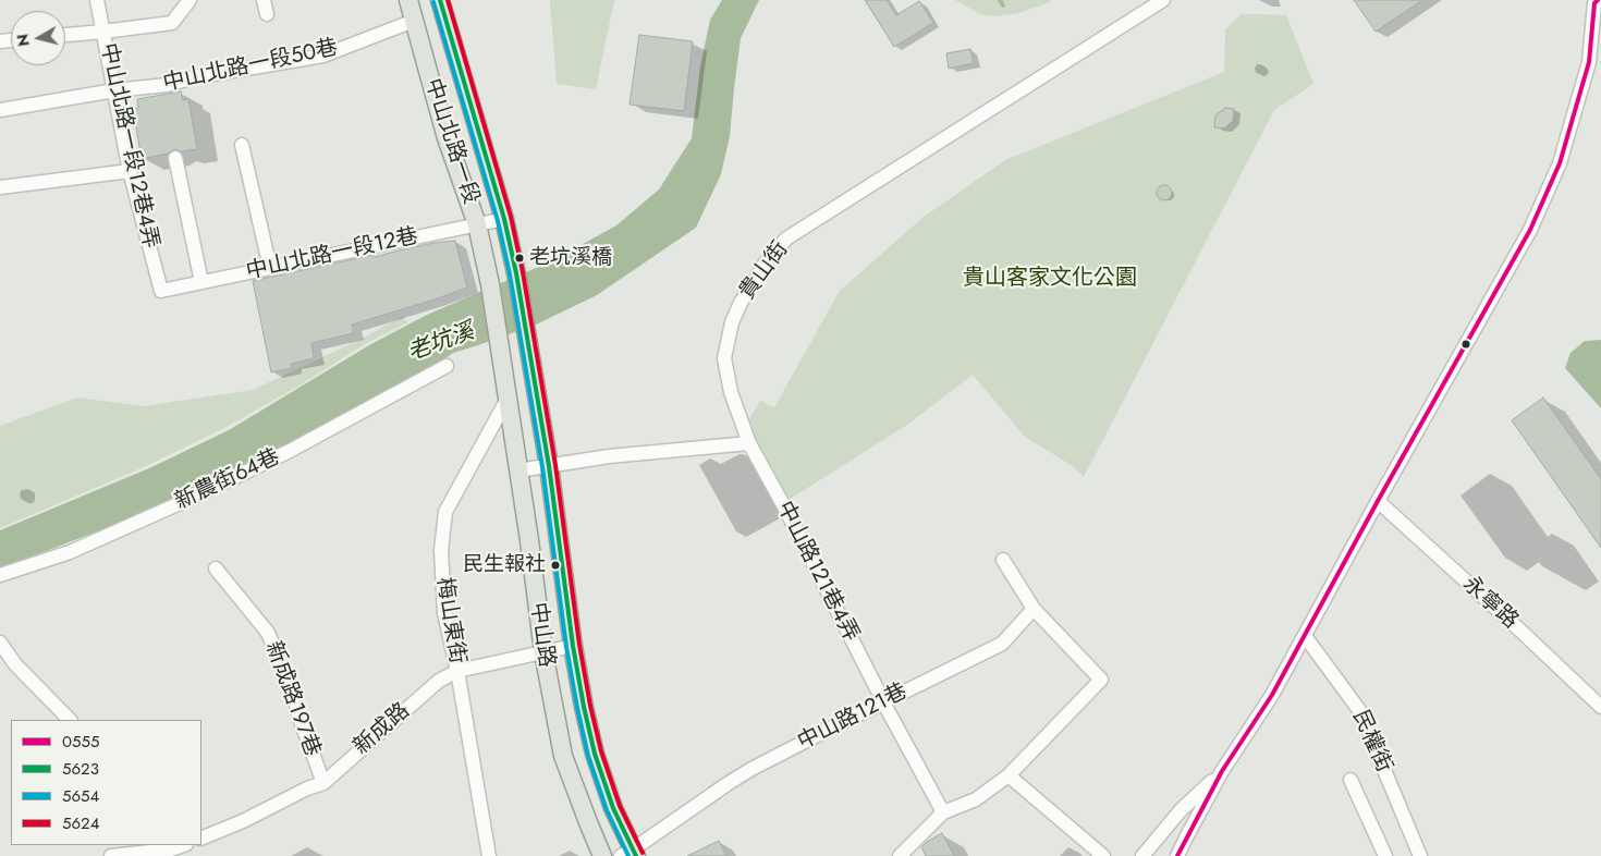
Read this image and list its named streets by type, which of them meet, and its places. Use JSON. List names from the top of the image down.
{
  "streets": {
    "main road": ["中山北路一段", "中山路"],
    "street": [
      "中山北路一段50巷",
      "中山北路一段12巷4弄",
      "中山北路一段12巷",
      "貴山街",
      "新農街64巷",
      "中山路121巷4弄",
      "永寧路",
      "梅山東街",
      "新成路197巷",
      "中山路121巷",
      "新成路",
      "民權街"
    ]
  },
  "crossings": [
    ["中山北路一段50巷", "中山北路一段"],
    ["中山北路一段50巷", "中山北路一段12巷4弄"],
    ["中山北路一段", "中山北路一段12巷"],
    ["中山北路一段", "中山路"],
    ["中山北路一段12巷4弄", "中山北路一段12巷"],
    ["貴山街", "中山路121巷4弄"],
    ["中山路121巷4弄", "中山路121巷"],
    ["梅山東街", "中山路"],
    ["梅山東街", "新成路"],
    ["中山路", "中山路121巷"],
    ["中山路", "新成路"],
    ["新成路197巷", "新成路"]
  ],
  "water": ["老坑溪"],
  "parks": ["貴山客家文化公園"],
  "places": ["老坑溪橋", "民生報社"],
  "lines": [
    "transit line 0555",
    "transit line 5623",
    "transit line 5624",
    "transit line 5654"
  ],
  "legend": [
    "0555",
    "5623",
    "5654",
    "5624"
  ],
  "north": "left"
}
